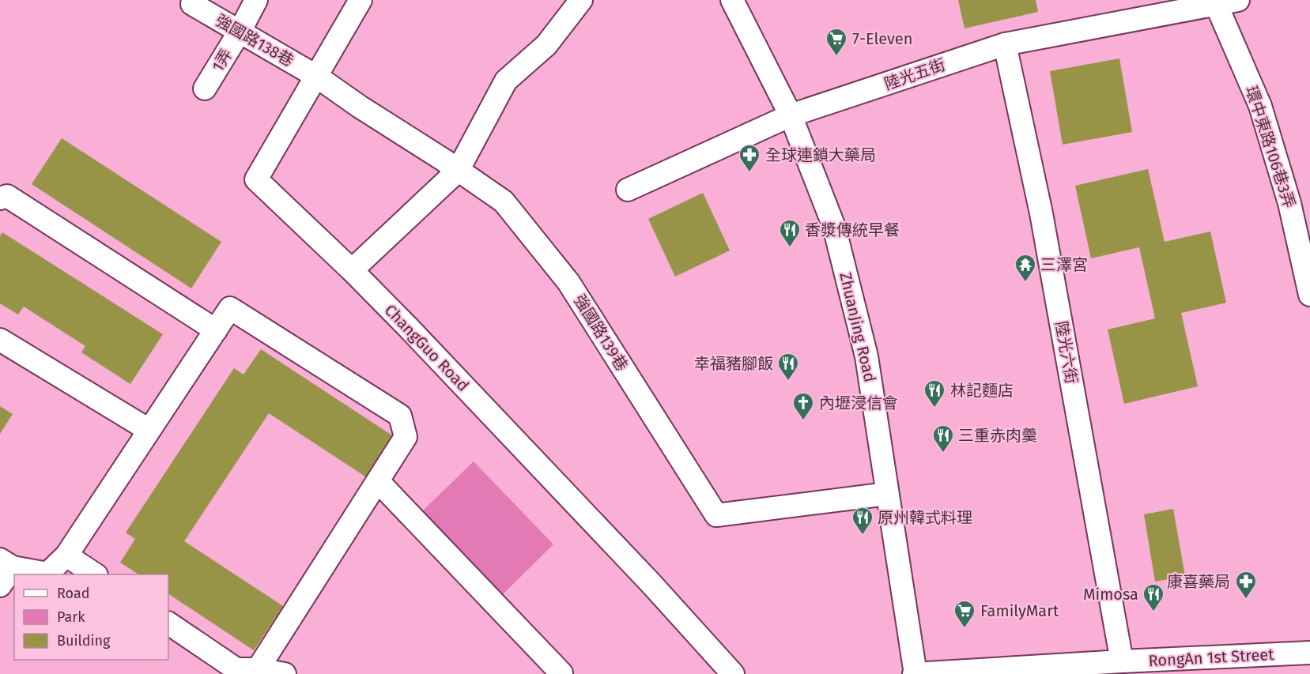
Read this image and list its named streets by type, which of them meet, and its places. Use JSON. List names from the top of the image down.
{
  "streets": {
    "street": [
      "強國路138巷",
      "1弄",
      "陸光五街",
      "環中東路106巷3弄",
      "ZhuanJing Road",
      "強國路139巷",
      "ChangGuo Road",
      "陸光六街",
      "RongAn 1st Street"
    ]
  },
  "crossings": [
    ["強國路138巷", "1弄"],
    ["強國路138巷", "強國路139巷"],
    ["強國路138巷", "ChangGuo Road"],
    ["陸光五街", "環中東路106巷3弄"],
    ["陸光五街", "ZhuanJing Road"],
    ["陸光五街", "陸光六街"],
    ["ZhuanJing Road", "強國路139巷"],
    ["ZhuanJing Road", "RongAn 1st Street"],
    ["強國路139巷", "ChangGuo Road"],
    ["陸光六街", "RongAn 1st Street"]
  ],
  "places": {
    "supermarket": ["7-Eleven", "FamilyMart"],
    "pharmacy": ["全球連鎖大藥局", "康喜藥局"],
    "restaurant": [
      "香漿傳統早餐",
      "幸福豬腳飯",
      "林記麵店",
      "三重赤肉羹",
      "原州韓式料理",
      "Mimosa"
    ],
    "temple": ["三澤宮"],
    "church": ["內壢浸信會"]
  },
  "legend": ["Road", "Park", "Building"]
}
